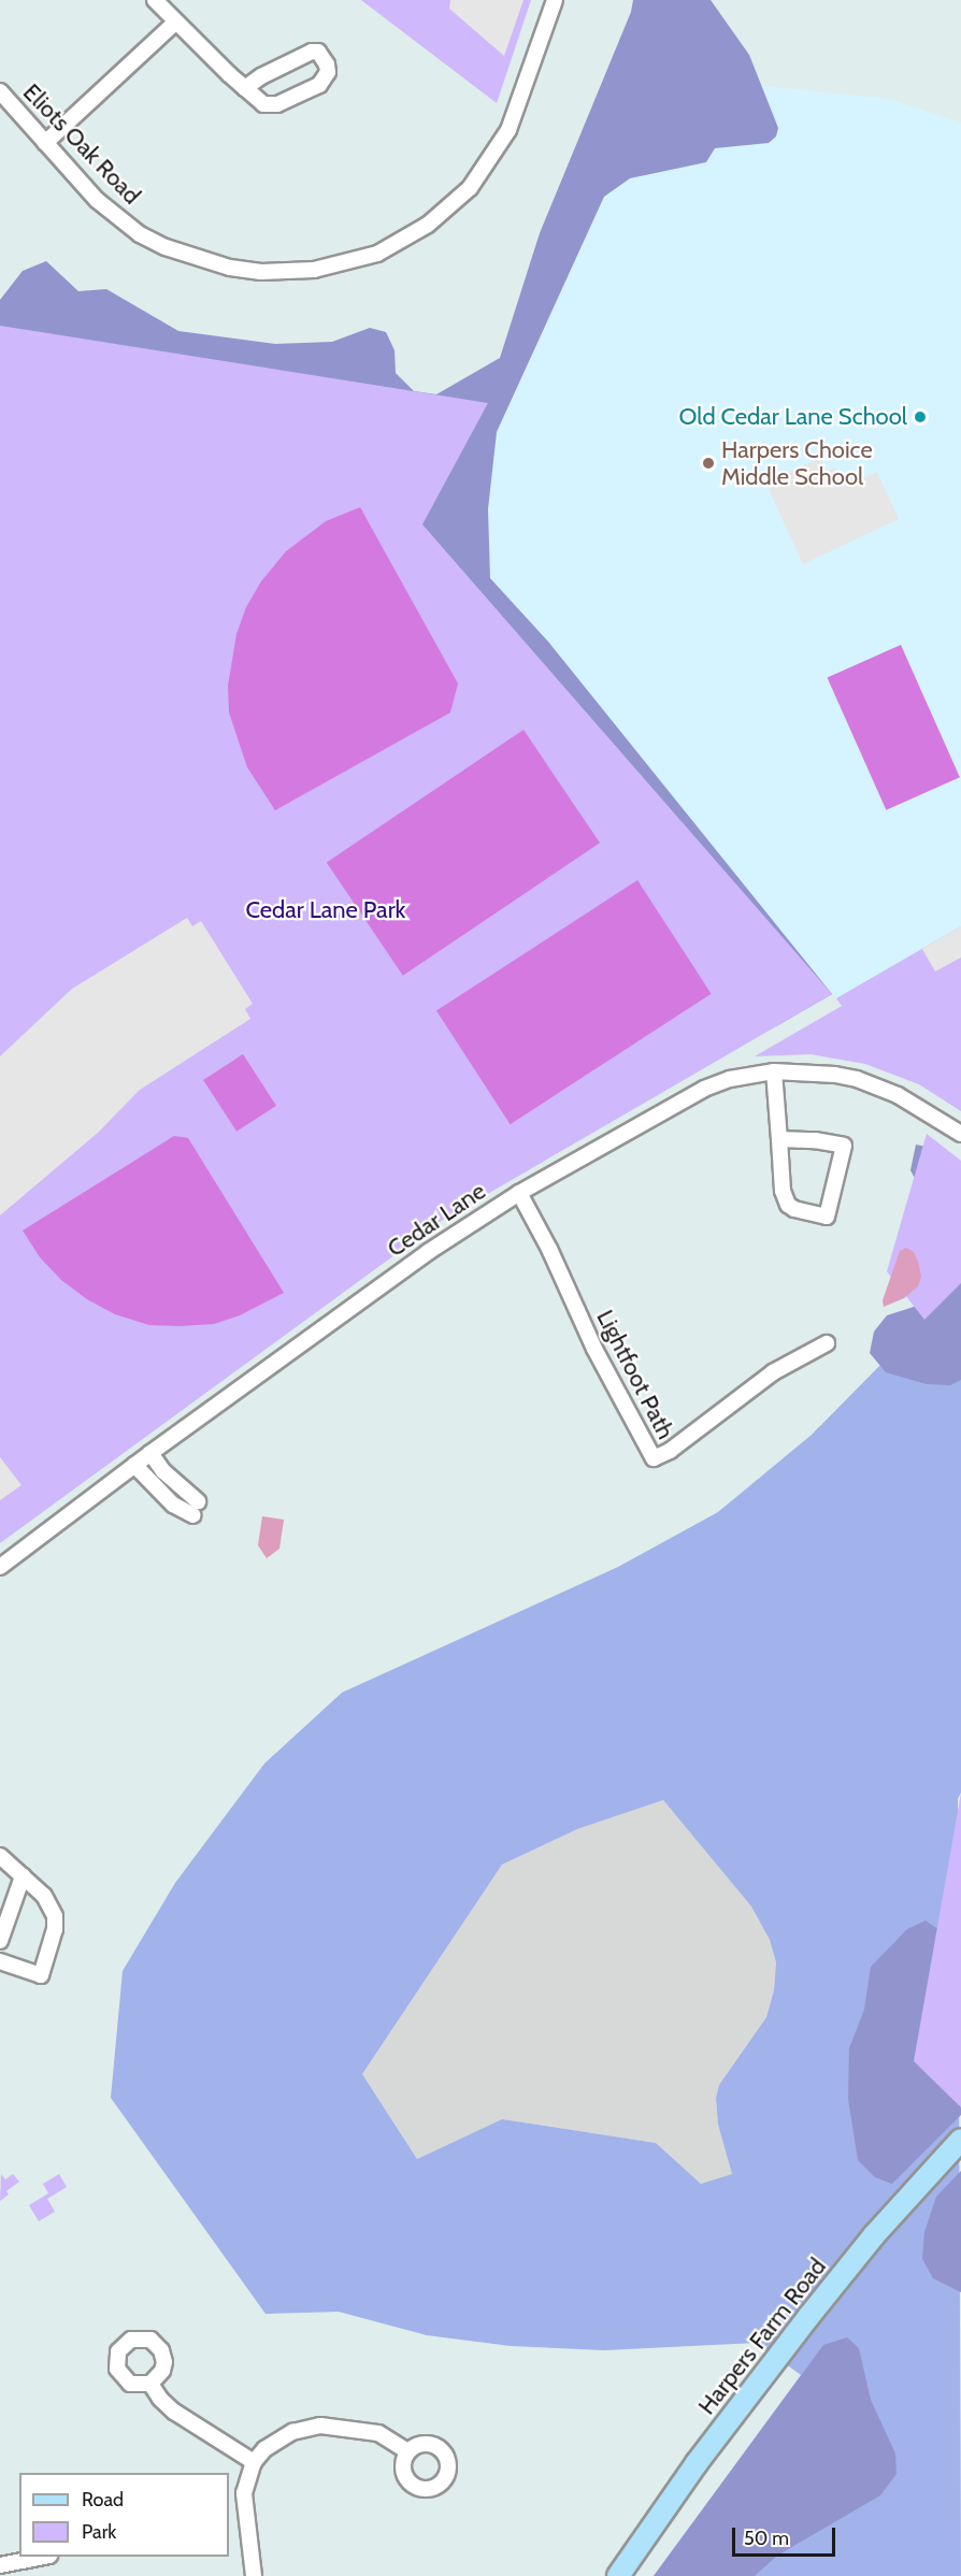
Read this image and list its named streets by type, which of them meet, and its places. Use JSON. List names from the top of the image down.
{
  "streets": {
    "main road": ["Harpers Farm Road"],
    "street": ["Eliots Oak Road", "Cedar Lane", "Lightfoot Path"]
  },
  "crossings": [
    ["Cedar Lane", "Lightfoot Path"]
  ],
  "parks": ["Cedar Lane Park"],
  "places": ["Old Cedar Lane School", "Harpers Choice Middle School"],
  "legend": ["Road", "Park"],
  "scale_bar": "50 m"
}
